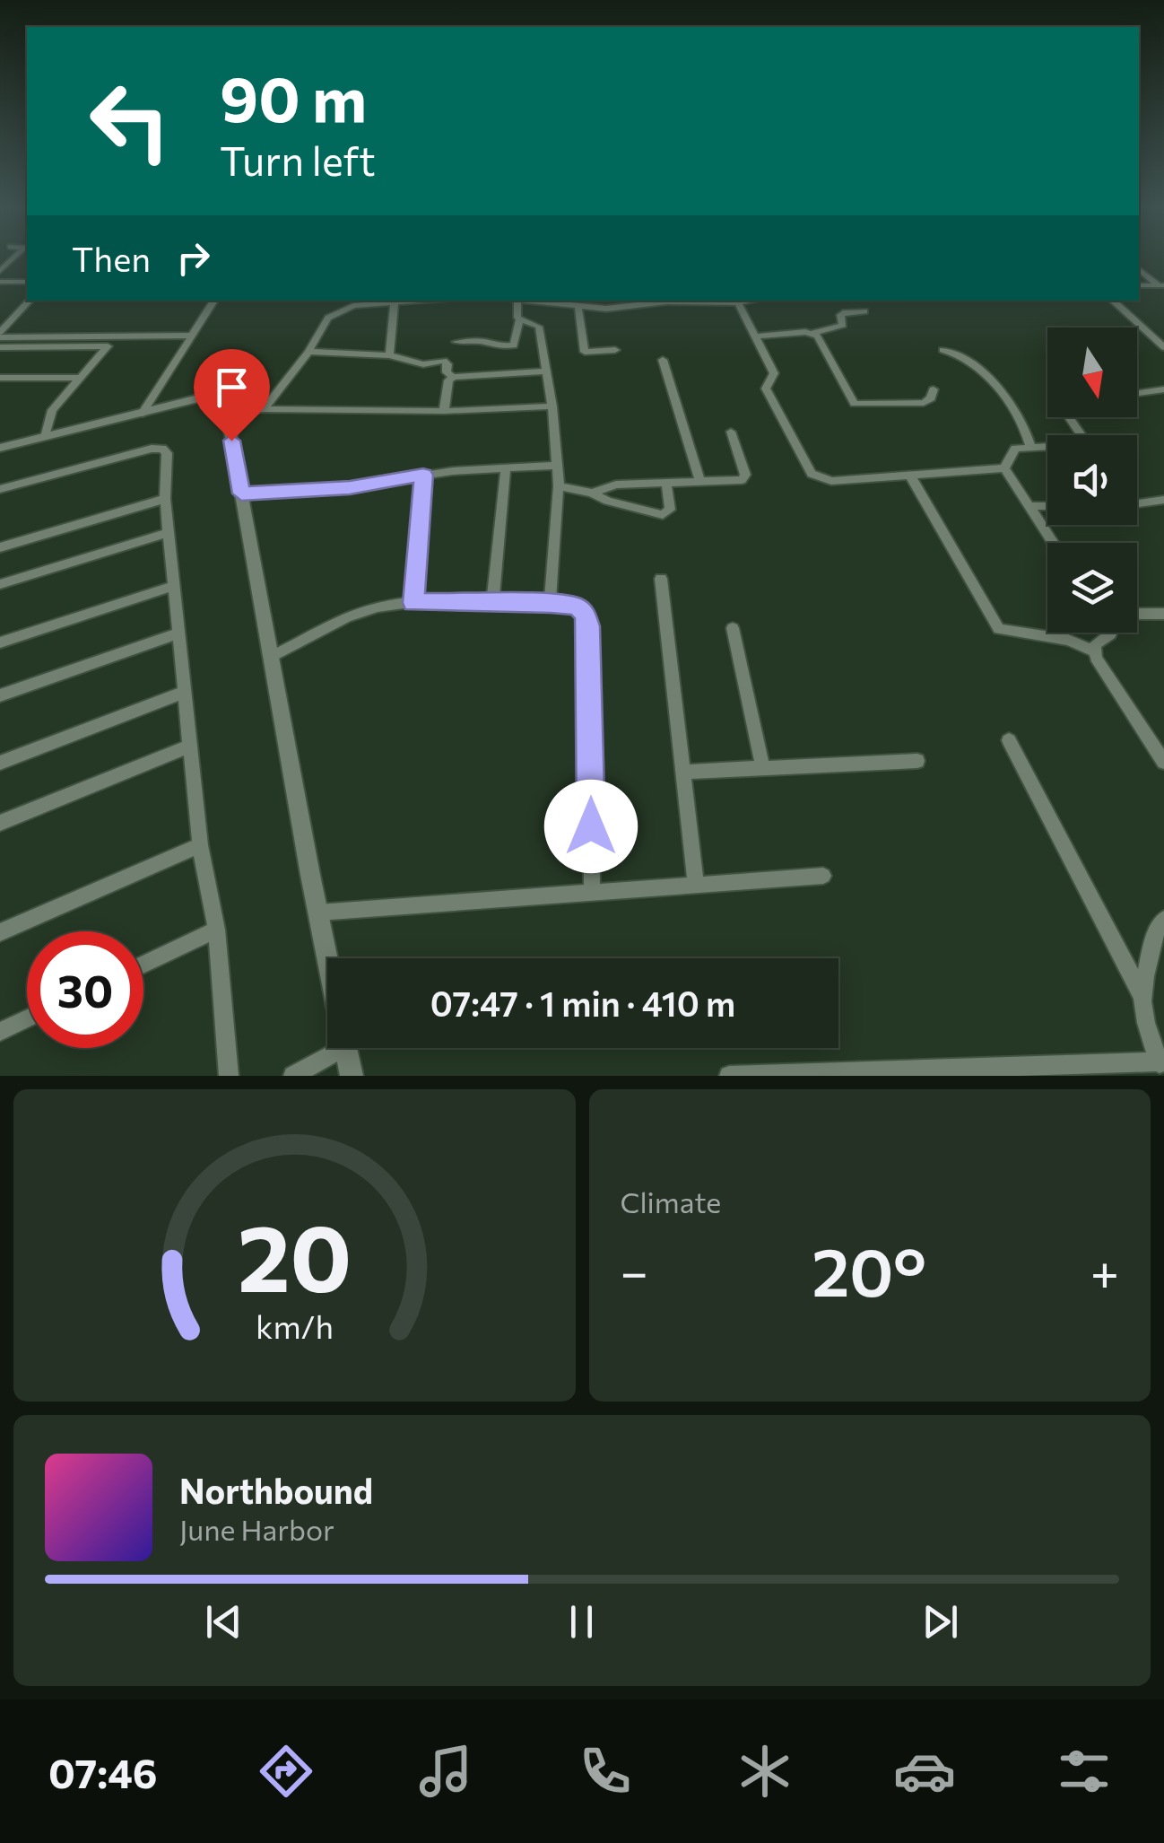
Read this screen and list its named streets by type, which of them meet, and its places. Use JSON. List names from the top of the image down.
{
  "north": "bottom",
  "page": {
    "turn": ["90 m", "Turn left"],
    "then": "Then",
    "limit": "30",
    "trip": "07:47 · 1 min · 410 m",
    "tile": "Climate",
    "heat": ["−", "20°", "+"],
    "song": ["Northbound", "June Harbor"],
    "tabs": "07:46",
    "gauge": ["20", "km/h"]
  }
}
